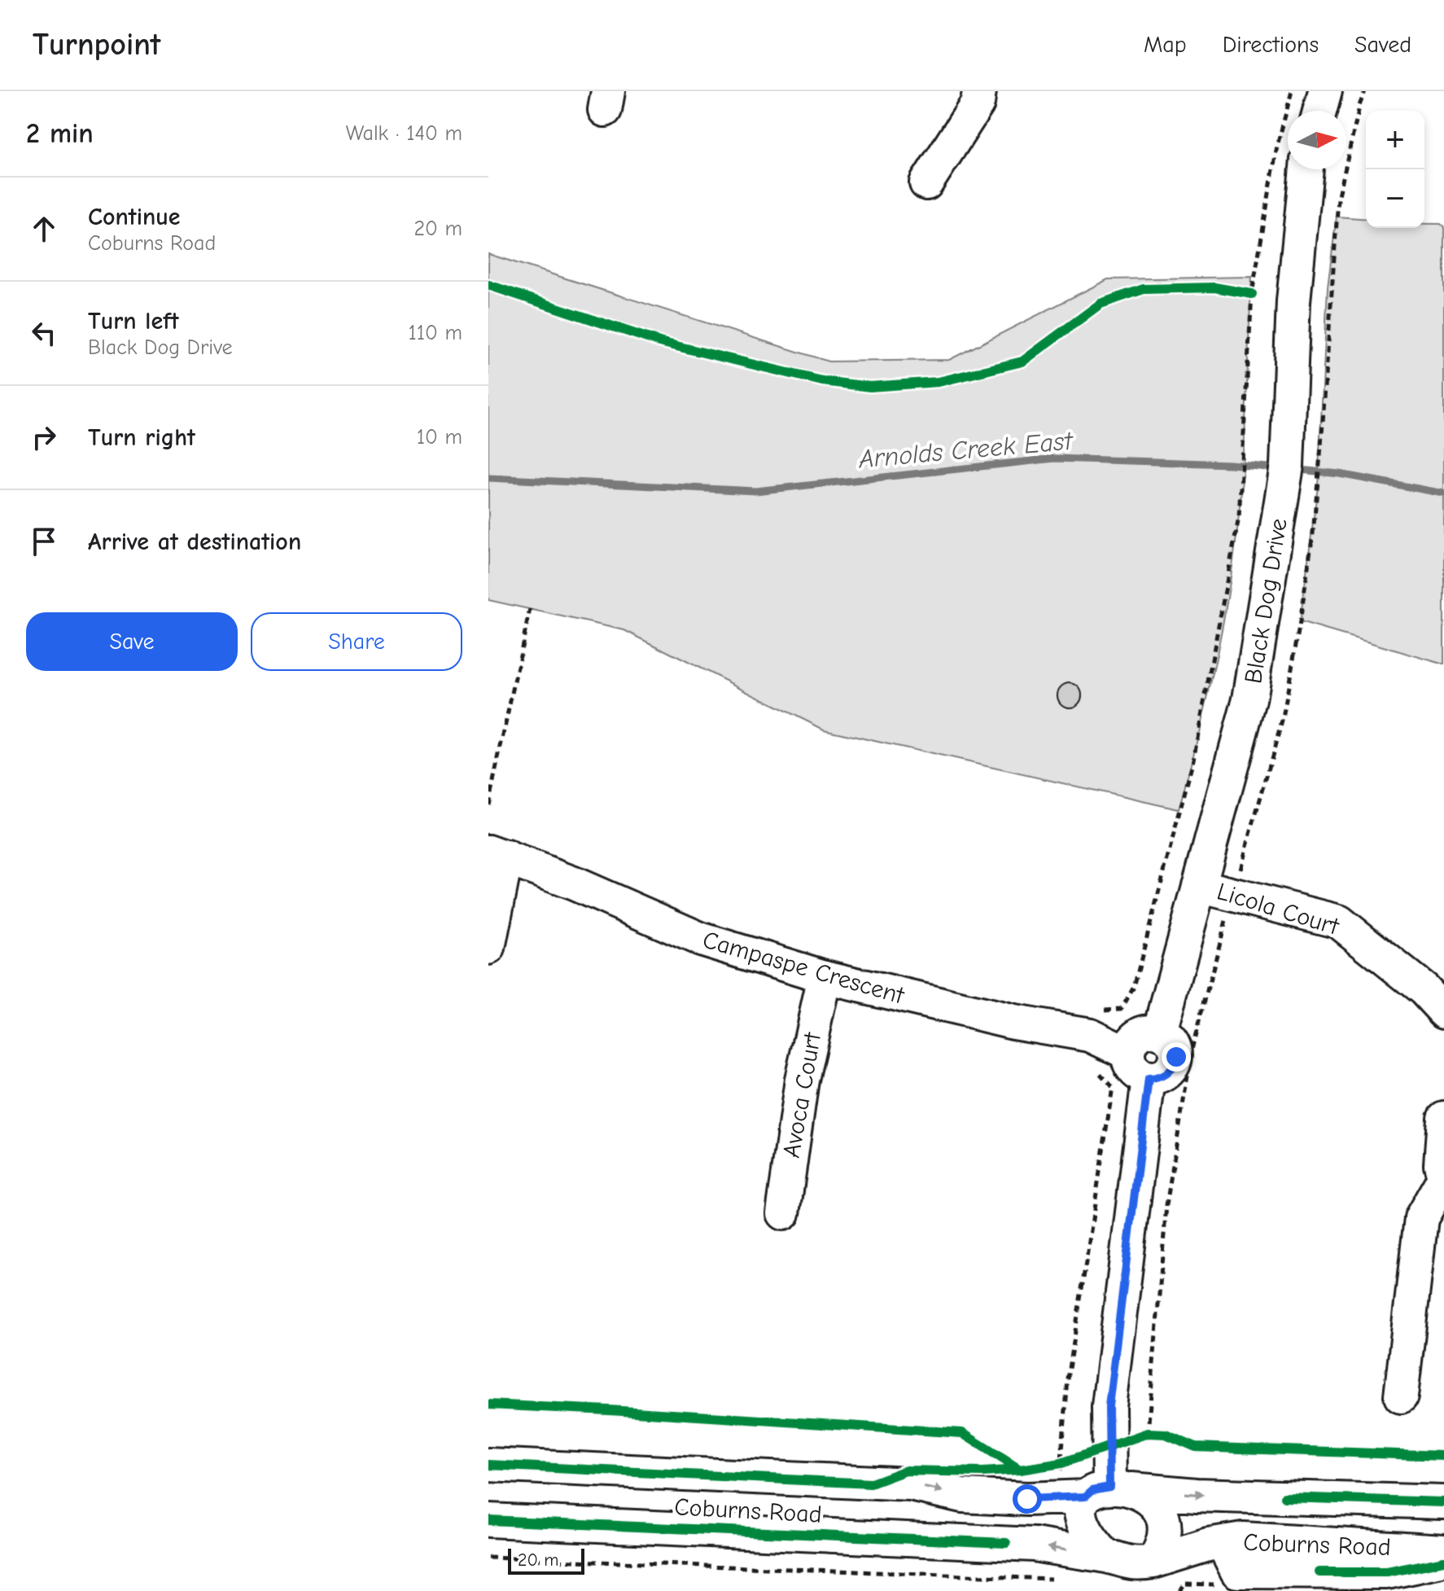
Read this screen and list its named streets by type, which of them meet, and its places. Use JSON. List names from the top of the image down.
{
  "streets": {
    "street": [
      "Black Dog Drive",
      "Licola Court",
      "Campaspe Crescent",
      "Avoca Court",
      "Coburns Road"
    ]
  },
  "crossings": [
    ["Black Dog Drive", "Licola Court"],
    ["Black Dog Drive", "Campaspe Crescent"],
    ["Campaspe Crescent", "Avoca Court"]
  ],
  "water": ["Arnolds Creek East"],
  "scale_bar": "20 m",
  "north": "right",
  "page": {
    "header": "Turnpoint",
    "nav": ["Map", "Directions", "Saved"],
    "heading": ["2 min", "Walk · 140 m"],
    "map_buttons": ["+", "−"],
    "list": [
      ["Continue", "Coburns Road", "20 m"],
      ["Turn left", "Black Dog Drive", "110 m"],
      ["Turn right", "10 m"],
      "Arrive at destination"
    ],
    "buttons": ["Save", "Share"],
    "scale": "20 m"
  }
}
